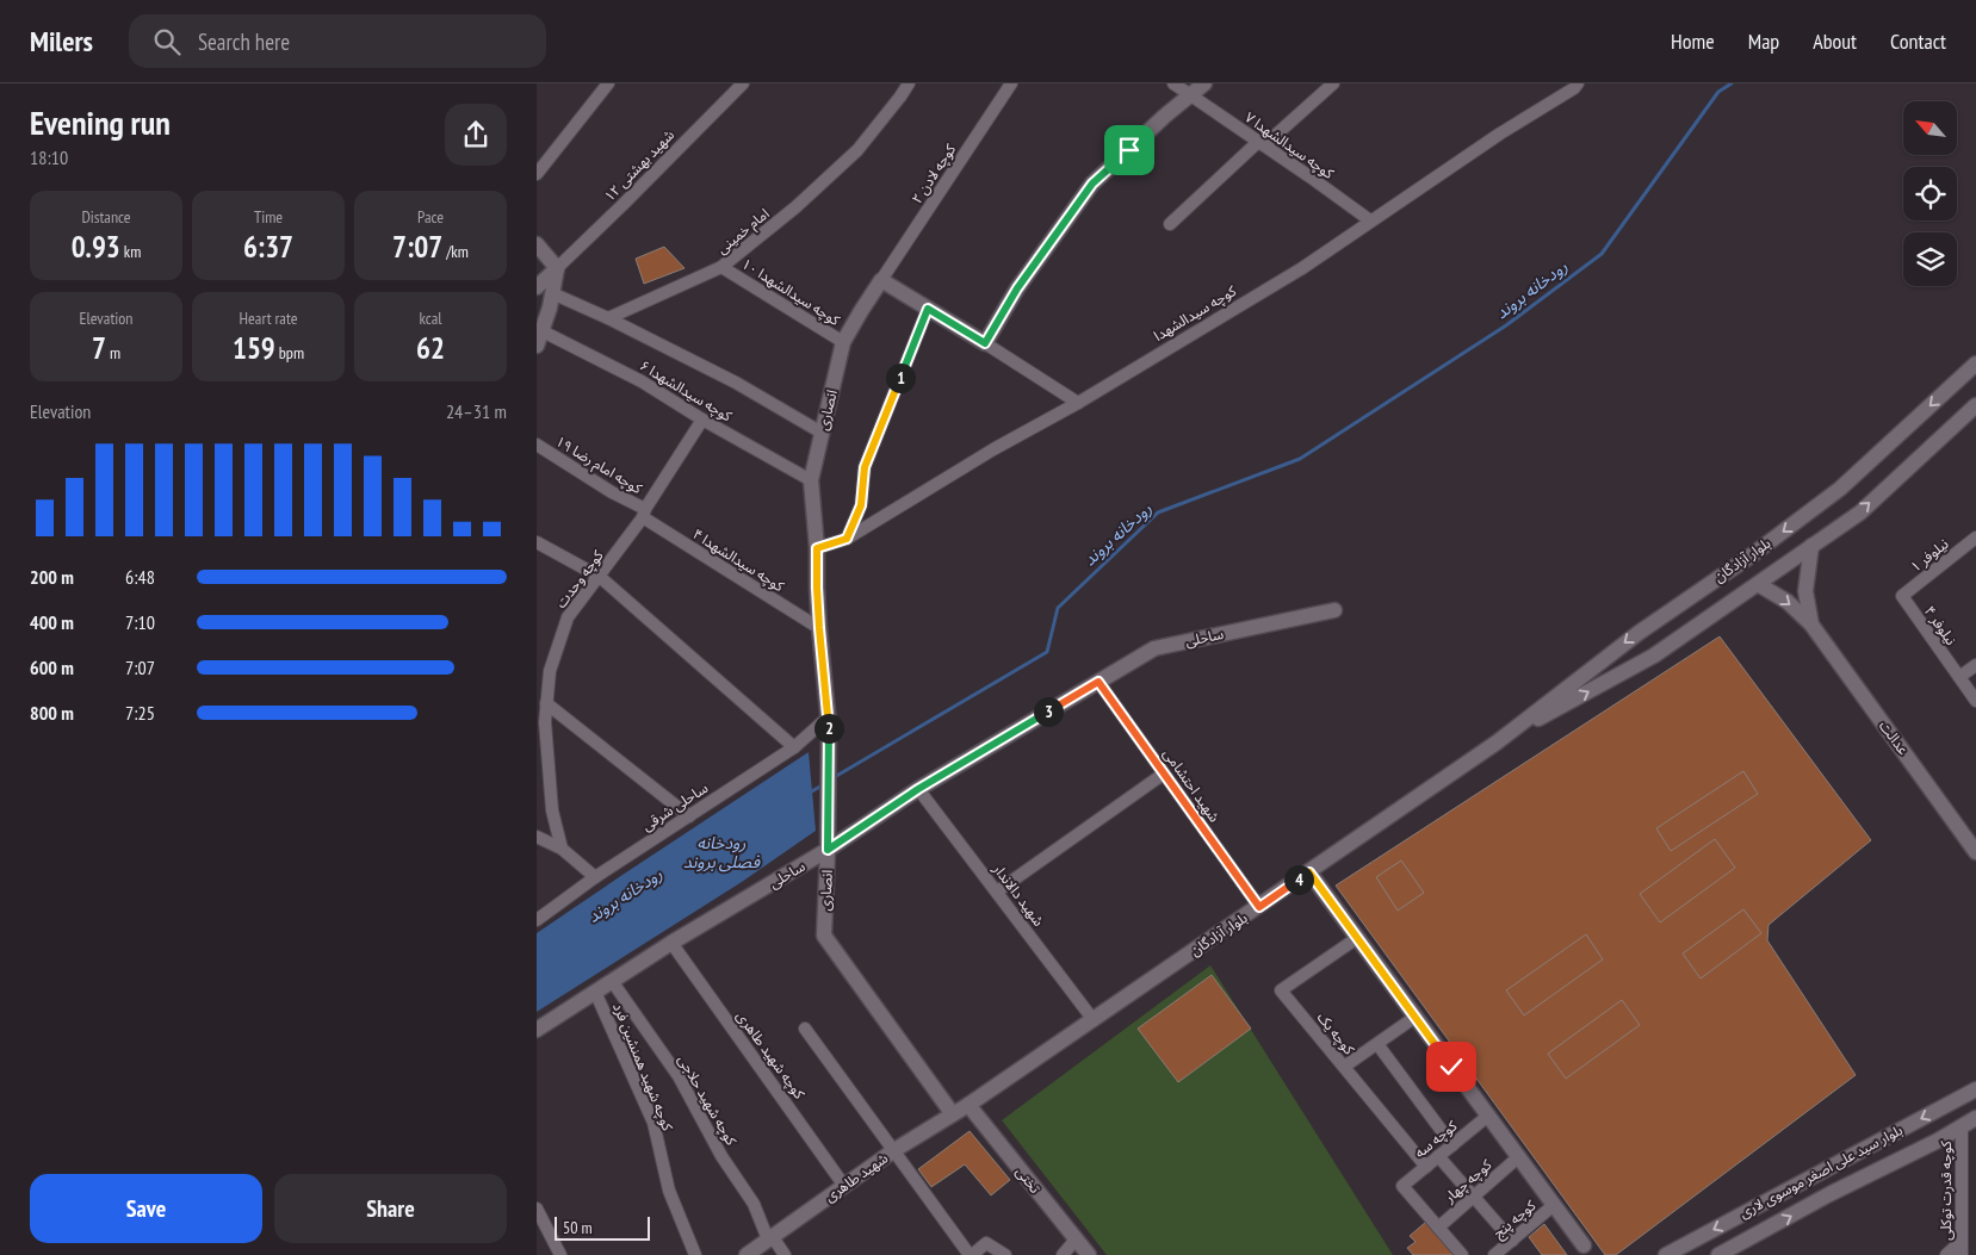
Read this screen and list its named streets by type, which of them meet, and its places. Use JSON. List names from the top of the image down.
{
  "streets": {
    "main road": [
      "انصاری",
      "بلوار آزادگان",
      "ساحلی",
      "عدالت",
      "بلوار سید علی اصغر موسوی لاری",
      "شهید طاهری",
      "تختی"
    ],
    "street": [
      "کوچه سیدالشهدا ۷",
      "شهید بهشتی ۱۲",
      "کوچه لادن ۲",
      "امام خمینی",
      "کوچه سیدالشهدا ۱۰",
      "کوچه سیدالشهدا",
      "کوچه سیدالشهدا ۶",
      "کوچه امام رضا ۱۹",
      "نیلوفر ۱",
      "کوچه سیدالشهدا ۴",
      "کوچه وحدت",
      "نیلوفر ۴",
      "شهید احتشامی",
      "ساحلی شرقی",
      "شهید دالاندار",
      "کوچه یک",
      "کوچه شهید طاهری",
      "کوچه شهید همنشین فرد",
      "کوچه شهید حلاجی",
      "کوچه سه",
      "کوچه چهار",
      "کوچه قدرت توکلی",
      "کوچه پنج"
    ]
  },
  "crossings": [
    ["کوچه سیدالشهدا ۷", "کوچه سیدالشهدا"],
    ["کوچه لادن ۲", "انصاری"],
    ["امام خمینی", "کوچه سیدالشهدا ۱۰"],
    ["کوچه سیدالشهدا ۱۰", "انصاری"],
    ["کوچه سیدالشهدا", "انصاری"],
    ["کوچه سیدالشهدا ۶", "انصاری"],
    ["کوچه سیدالشهدا ۶", "کوچه وحدت"],
    ["انصاری", "کوچه سیدالشهدا ۴"],
    ["انصاری", "ساحلی"],
    ["انصاری", "ساحلی شرقی"],
    ["انصاری", "شهید طاهری"],
    ["کوچه امام رضا ۱۹", "کوچه سیدالشهدا ۴"],
    ["کوچه امام رضا ۱۹", "کوچه وحدت"],
    ["نیلوفر ۱", "نیلوفر ۴"],
    ["کوچه سیدالشهدا ۴", "کوچه وحدت"],
    ["بلوار آزادگان", "عدالت"],
    ["بلوار آزادگان", "شهید احتشامی"],
    ["بلوار آزادگان", "شهید دالاندار"],
    ["بلوار آزادگان", "شهید طاهری"],
    ["بلوار آزادگان", "تختی"],
    ["ساحلی", "شهید احتشامی"],
    ["ساحلی", "شهید دالاندار"],
    ["ساحلی", "کوچه شهید طاهری"],
    ["ساحلی", "کوچه شهید همنشین فرد"],
    ["ساحلی", "کوچه شهید حلاجی"],
    ["کوچه یک", "کوچه سه"],
    ["کوچه شهید طاهری", "شهید طاهری"],
    ["کوچه شهید حلاجی", "شهید طاهری"],
    ["کوچه سه", "کوچه چهار"],
    ["بلوار سید علی اصغر موسوی لاری", "کوچه قدرت توکلی"],
    ["شهید طاهری", "تختی"]
  ],
  "water": ["رودخانه بروند", "رودخانه فصلی بروند"],
  "scale_bar": "50 m",
  "north": "top left",
  "page": {
    "header": "Milers",
    "search": "Search here",
    "nav": [
      "Home",
      "Map",
      "About",
      "Contact"
    ],
    "heading": ["Evening run", "18:10"],
    "stats": [
      ["Distance", "0.93 km"],
      ["Time", "6:37"],
      ["Pace", "7:07 /km"],
      ["Elevation", "7 m"],
      ["Heart rate", "159 bpm"],
      ["kcal", "62"]
    ],
    "pins": [
      "1",
      "3",
      "2",
      "4"
    ],
    "chart": ["Elevation", "24–31 m"],
    "list": [
      {
        "name": "200 m",
        "note": "6:48"
      },
      {
        "name": "400 m",
        "note": "7:10"
      },
      {
        "name": "600 m",
        "note": "7:07"
      },
      {
        "name": "800 m",
        "note": "7:25"
      }
    ],
    "buttons": ["Save", "Share"],
    "scale": "50 m"
  }
}
